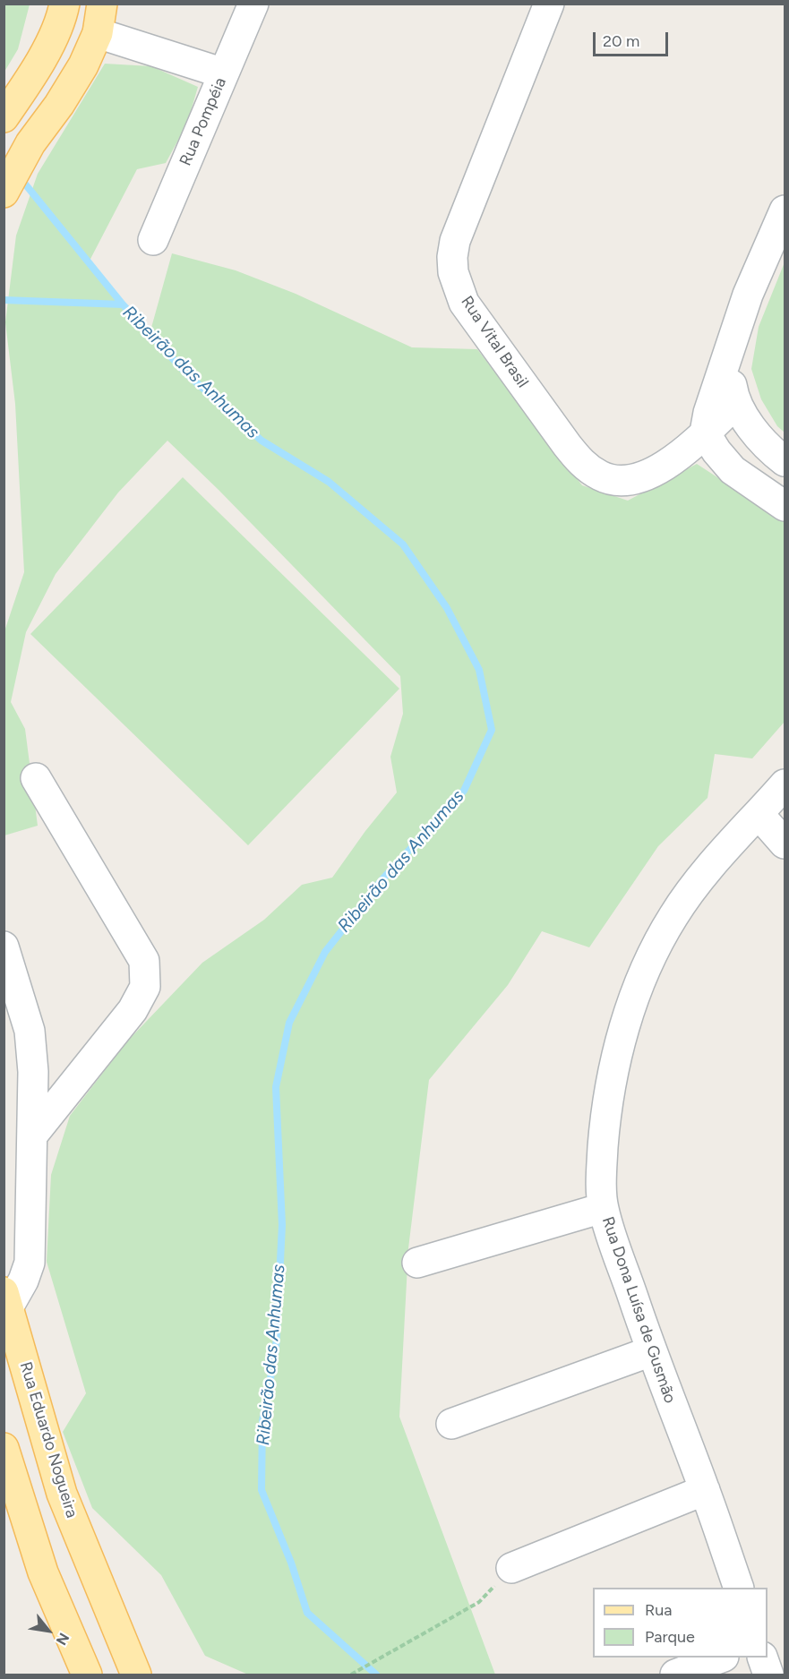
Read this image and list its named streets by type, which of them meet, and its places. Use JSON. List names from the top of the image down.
{
  "streets": {
    "main road": ["Rua Eduardo Nogueira"],
    "street": ["Rua Pompéia", "Rua Vital Brasil", "Rua Dona Luísa de Gusmão"]
  },
  "water": ["Ribeirão das Anhumas"],
  "legend": ["Rua", "Parque"],
  "scale_bar": "20 m",
  "north": "bottom right"
}
